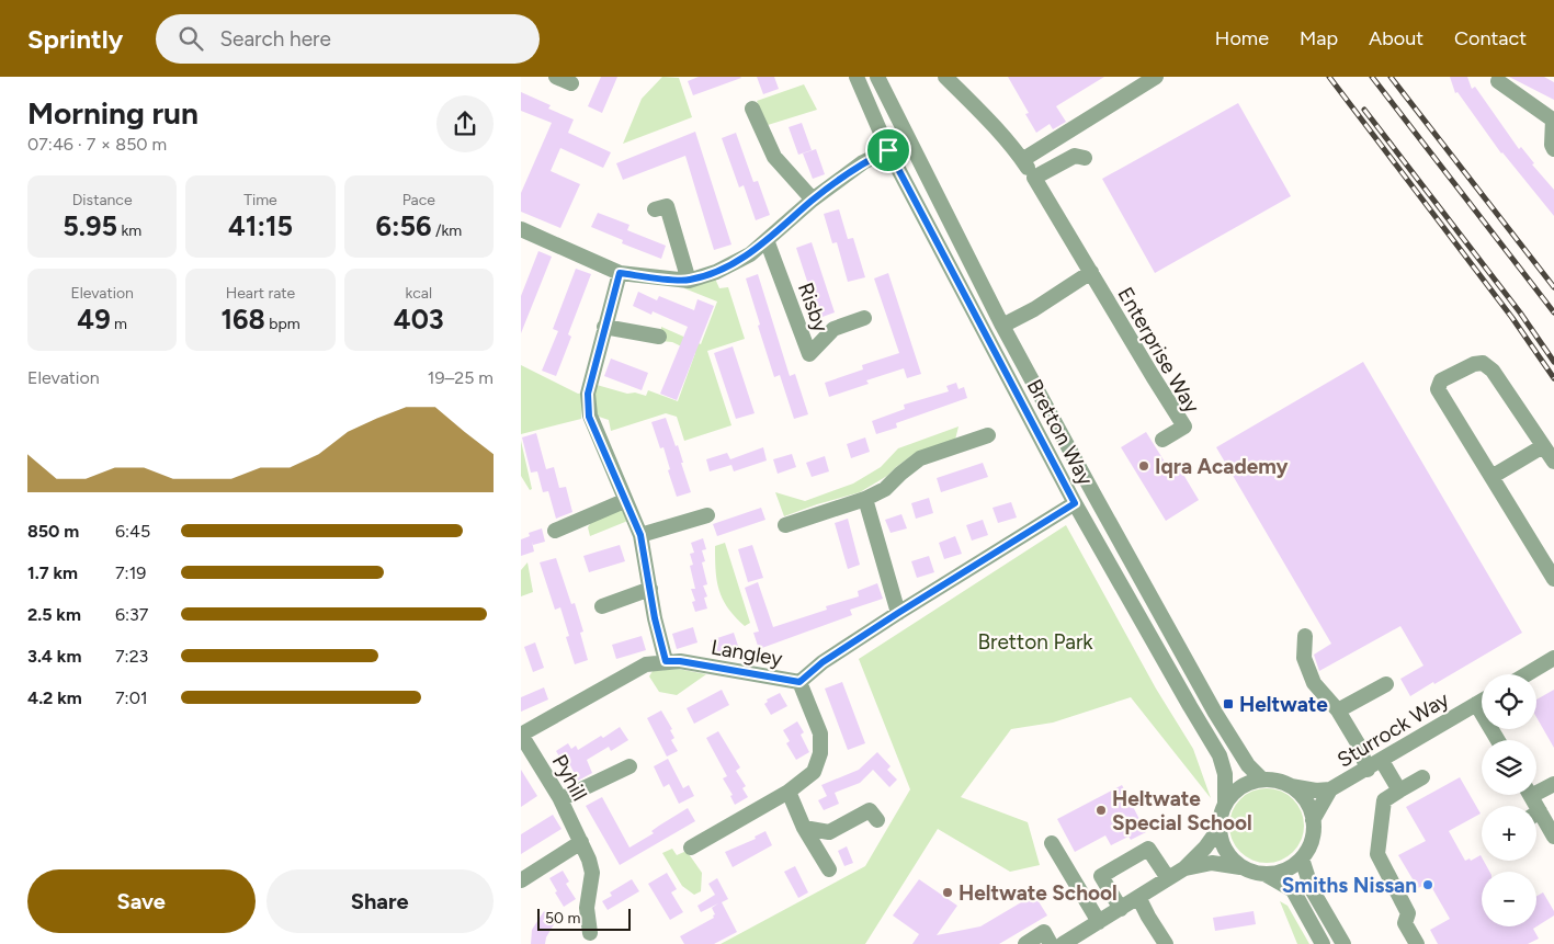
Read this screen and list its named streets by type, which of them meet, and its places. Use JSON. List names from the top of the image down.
{
  "streets": {
    "street": [
      "Risby",
      "Enterprise Way",
      "Bretton Way",
      "Langley",
      "Sturrock Way",
      "Pyhill"
    ]
  },
  "crossings": [
    ["Bretton Way", "Langley"],
    ["Bretton Way", "Sturrock Way"],
    ["Langley", "Pyhill"]
  ],
  "parks": ["Bretton Park"],
  "places": {
    "other": [
      "Iqra Academy",
      "Heltwate Special School",
      "Smiths Nissan",
      "Heltwate School"
    ],
    "transit": ["Heltwate"]
  },
  "scale_bar": "50 m",
  "page": {
    "header": "Sprintly",
    "search": "Search here",
    "nav": [
      "Home",
      "Map",
      "About",
      "Contact"
    ],
    "heading": ["Morning run", "07:46 · 7 × 850 m"],
    "stats": [
      ["Distance", "5.95 km"],
      ["Time", "41:15"],
      ["Pace", "6:56 /km"],
      ["Elevation", "49 m"],
      ["Heart rate", "168 bpm"],
      ["kcal", "403"]
    ],
    "chart": ["Elevation", "19–25 m"],
    "list": [
      {
        "name": "850 m",
        "note": "6:45"
      },
      {
        "name": "1.7 km",
        "note": "7:19"
      },
      {
        "name": "2.5 km",
        "note": "6:37"
      },
      {
        "name": "3.4 km",
        "note": "7:23"
      },
      {
        "name": "4.2 km",
        "note": "7:01"
      }
    ],
    "map_buttons": ["+", "−"],
    "buttons": ["Save", "Share"],
    "scale": "50 m"
  }
}
